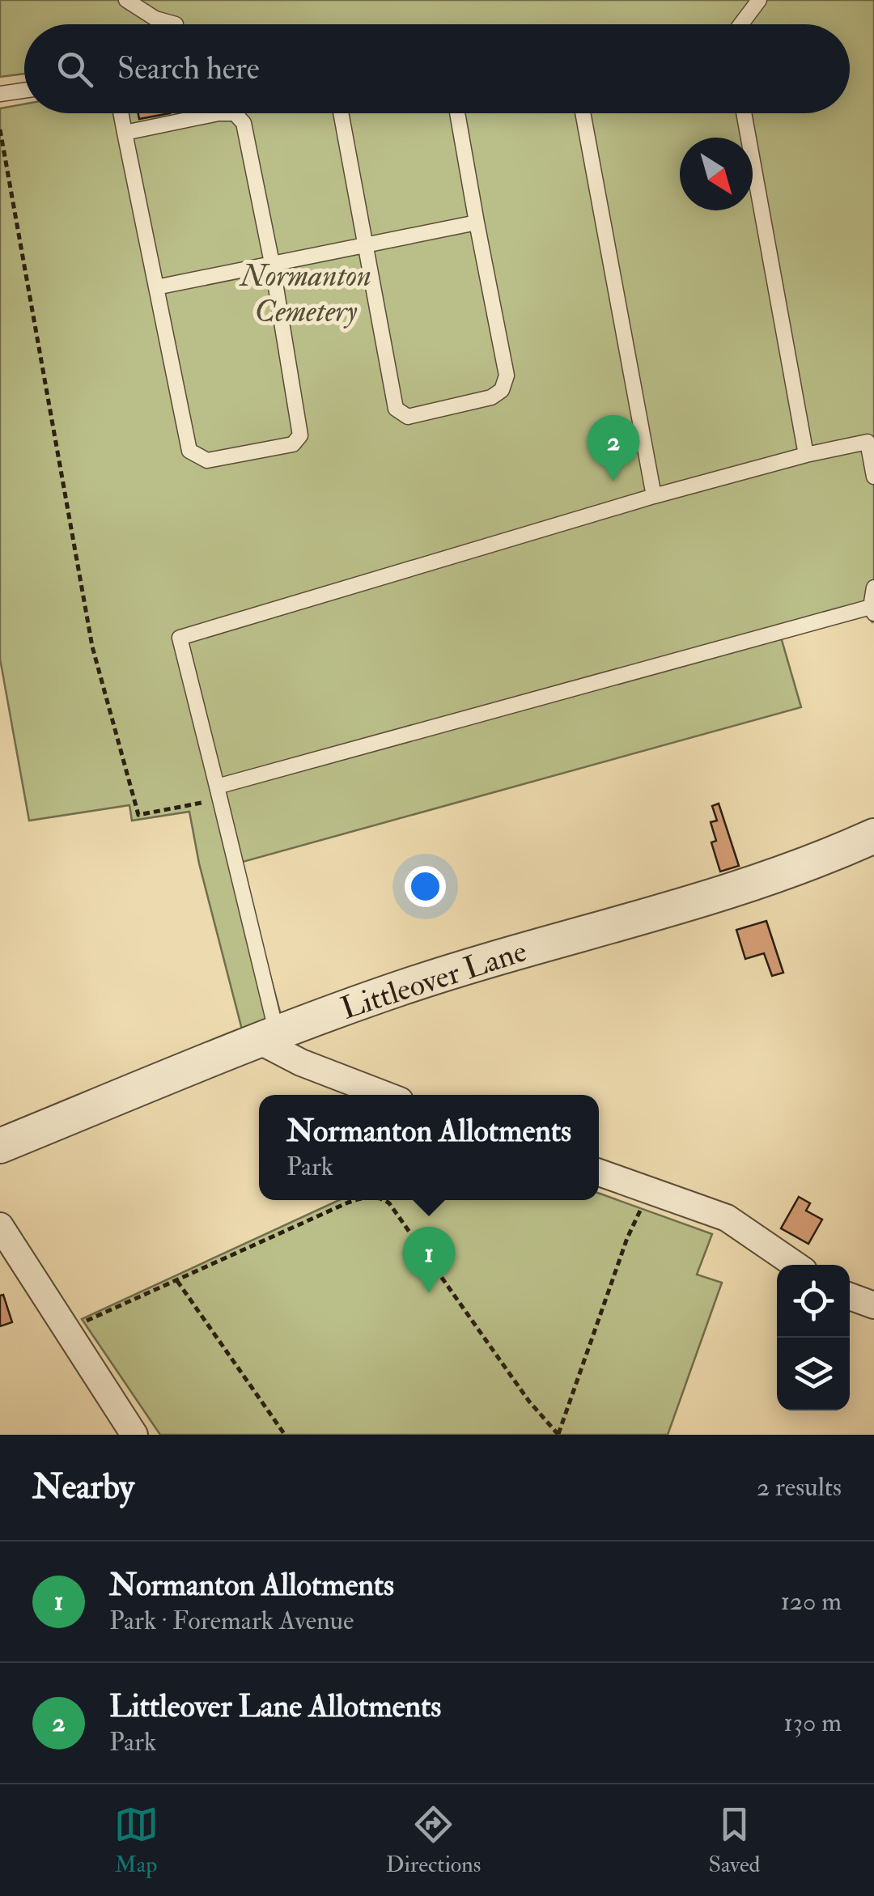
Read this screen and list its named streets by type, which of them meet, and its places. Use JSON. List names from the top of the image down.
{
  "streets": {
    "street": ["Littleover Lane"]
  },
  "parks": ["Normanton Cemetery"],
  "north": "bottom right",
  "page": {
    "search": "Search here",
    "pins": ["2", "1"],
    "popup": ["Normanton Allotments", "Park"],
    "heading": ["Nearby", "2 results"],
    "list": [
      {
        "mark": "1",
        "name": "Normanton Allotments",
        "note": "Park · Foremark Avenue",
        "value": "120 m"
      },
      {
        "mark": "2",
        "name": "Littleover Lane Allotments",
        "note": "Park",
        "value": "130 m"
      }
    ],
    "nav": ["Map", "Directions", "Saved"]
  }
}
